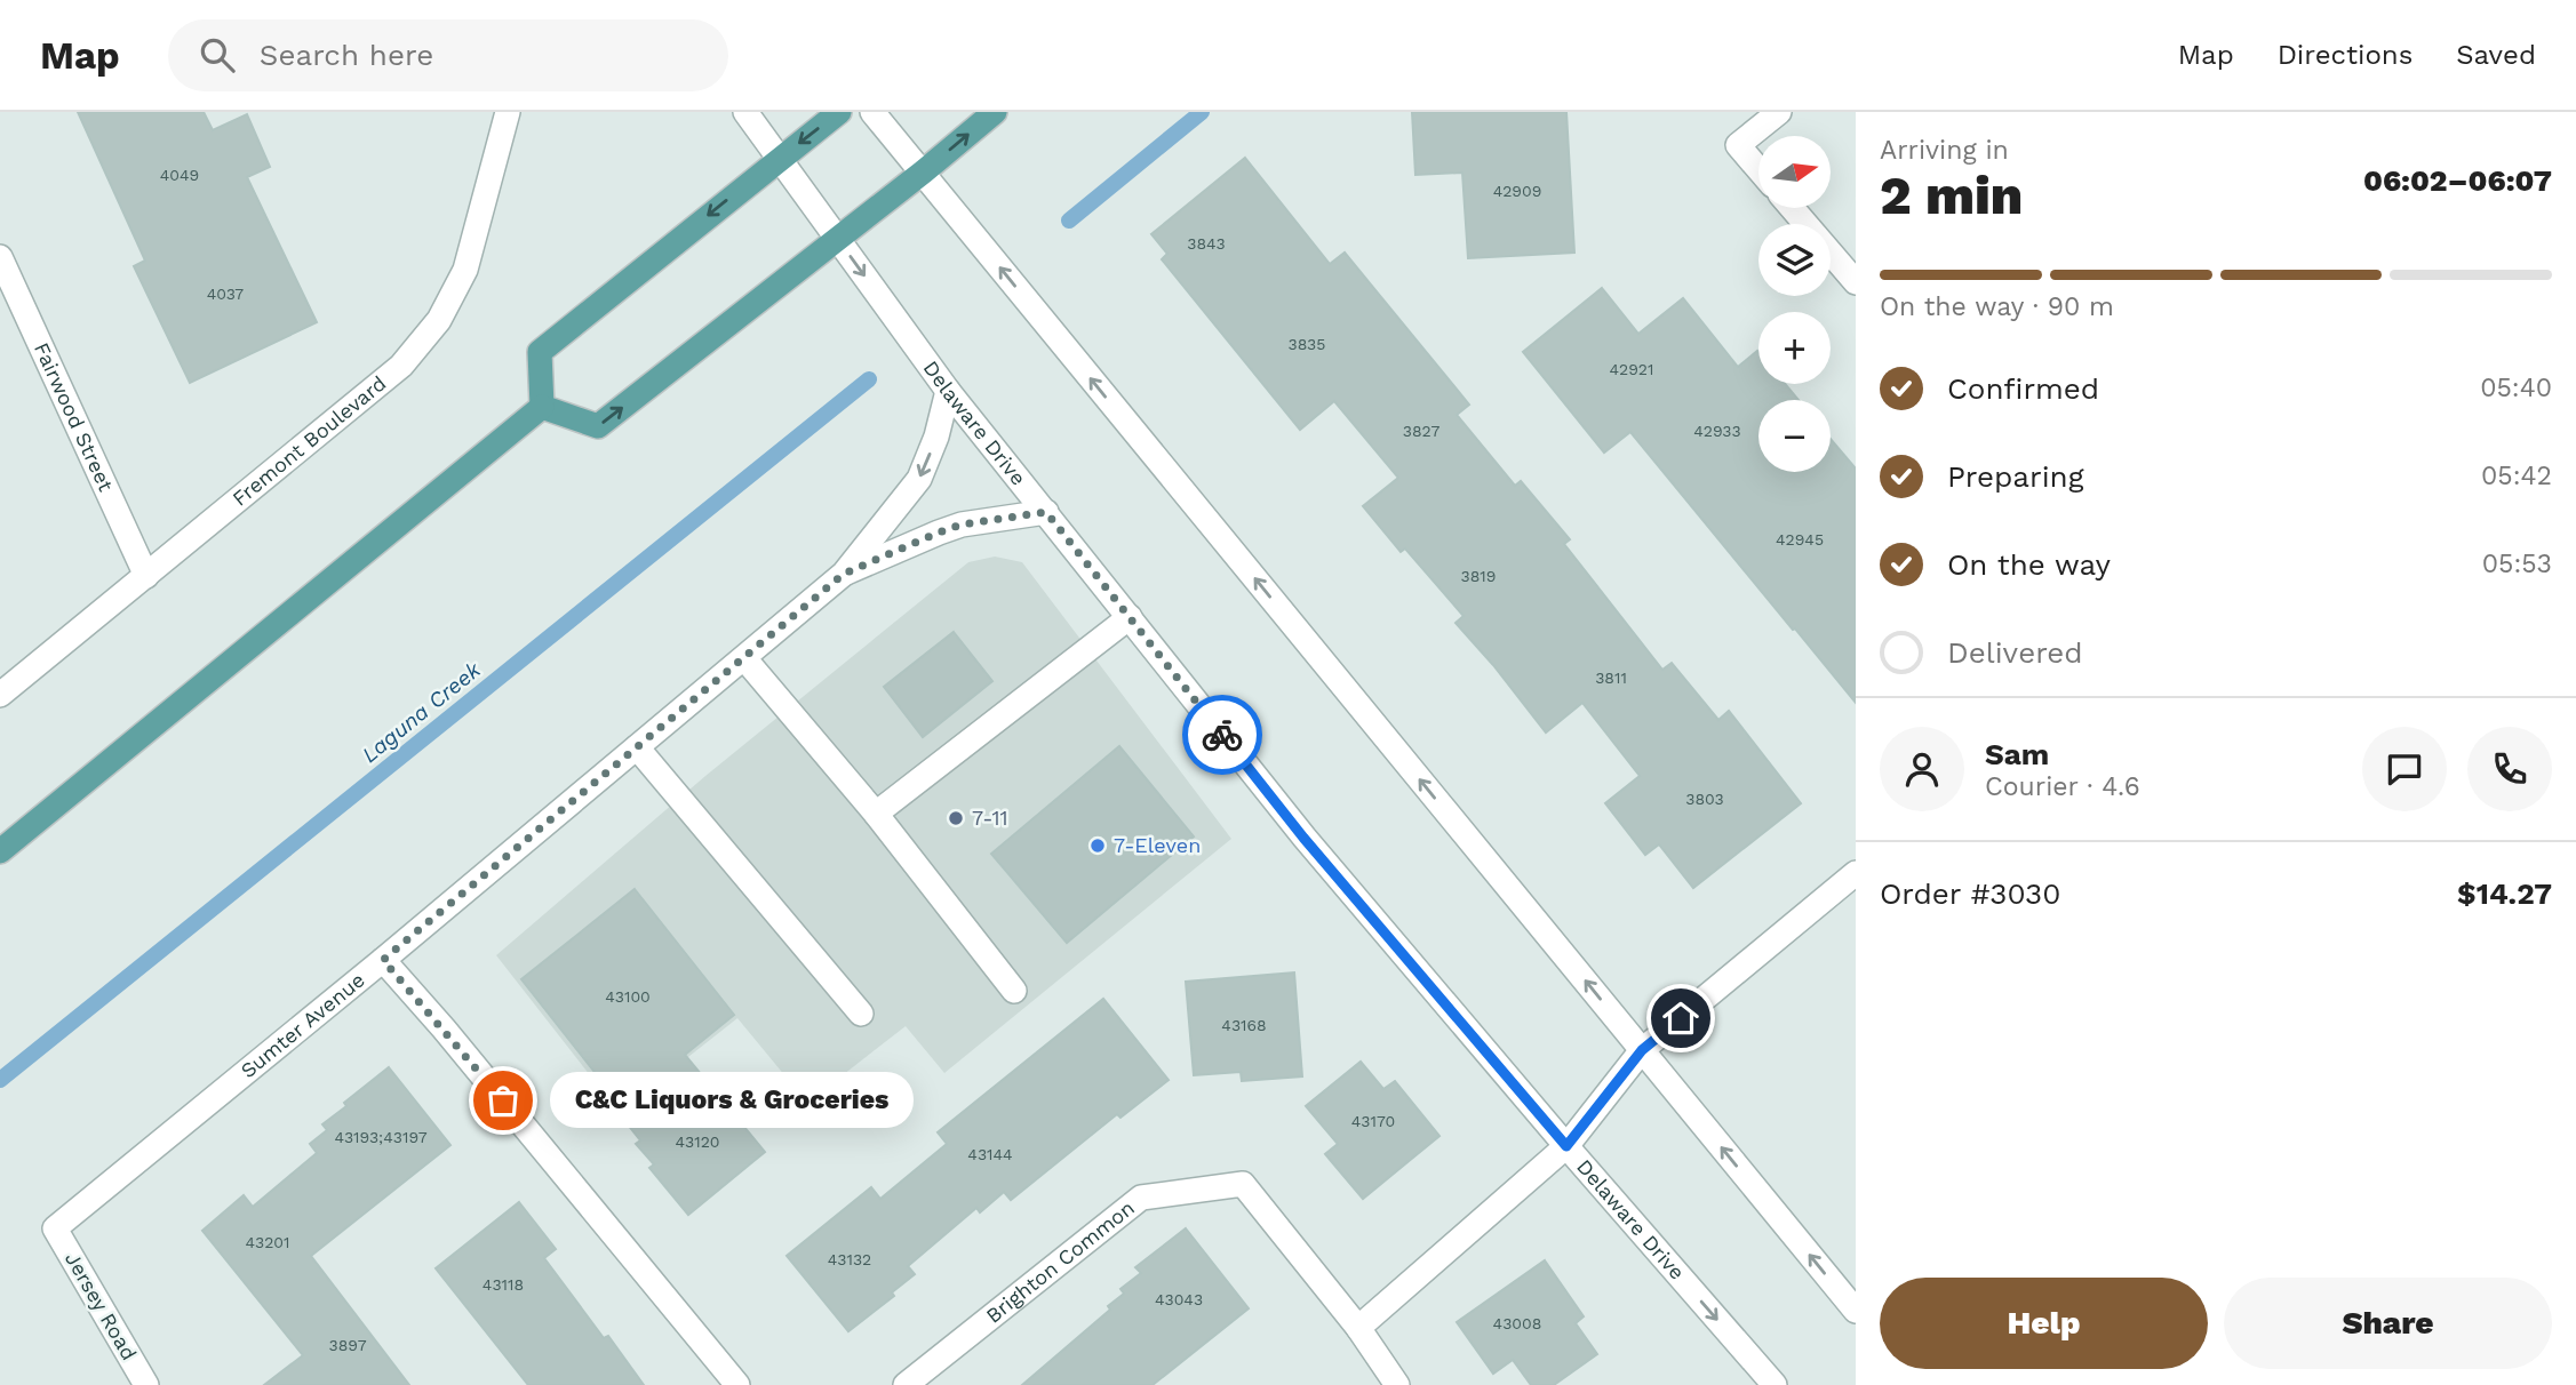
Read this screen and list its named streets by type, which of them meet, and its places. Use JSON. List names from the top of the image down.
{
  "streets": {
    "street": [
      "Fairwood Street",
      "Delaware Drive",
      "Fremont Boulevard",
      "Sumter Avenue",
      "Brighton Common",
      "Jersey Road"
    ]
  },
  "crossings": [
    ["Fairwood Street", "Fremont Boulevard"],
    ["Delaware Drive", "Sumter Avenue"],
    ["Sumter Avenue", "Jersey Road"]
  ],
  "water": ["Laguna Creek"],
  "places": ["7-11", "7-Eleven", "C&C Liquors & Groceries"],
  "house_numbers": [
    "4049",
    "42909",
    "3843",
    "4037",
    "3835",
    "42921",
    "3827",
    "42933",
    "42945",
    "3819",
    "3811",
    "3803",
    "43100",
    "43168",
    "43170",
    "43193;43197",
    "43120",
    "43144",
    "43201",
    "43132",
    "43118",
    "43043",
    "43008",
    "3897"
  ],
  "north": "right",
  "page": {
    "header": "Map",
    "search": "Search here",
    "nav": ["Map", "Directions", "Saved"],
    "heading": ["2 min", "Arriving in", "06:02–06:07"],
    "panel": [
      "Sam",
      "Courier · 4.6",
      "Order #3030",
      "$14.27"
    ],
    "map_buttons": ["+", "−"],
    "bar": "On the way · 90 m",
    "list": [
      ["Confirmed", "05:40"],
      ["Preparing", "05:42"],
      ["On the way", "05:53"],
      "Delivered"
    ],
    "bubble": "C&C Liquors & Groceries",
    "buttons": ["Help", "Share"]
  }
}
